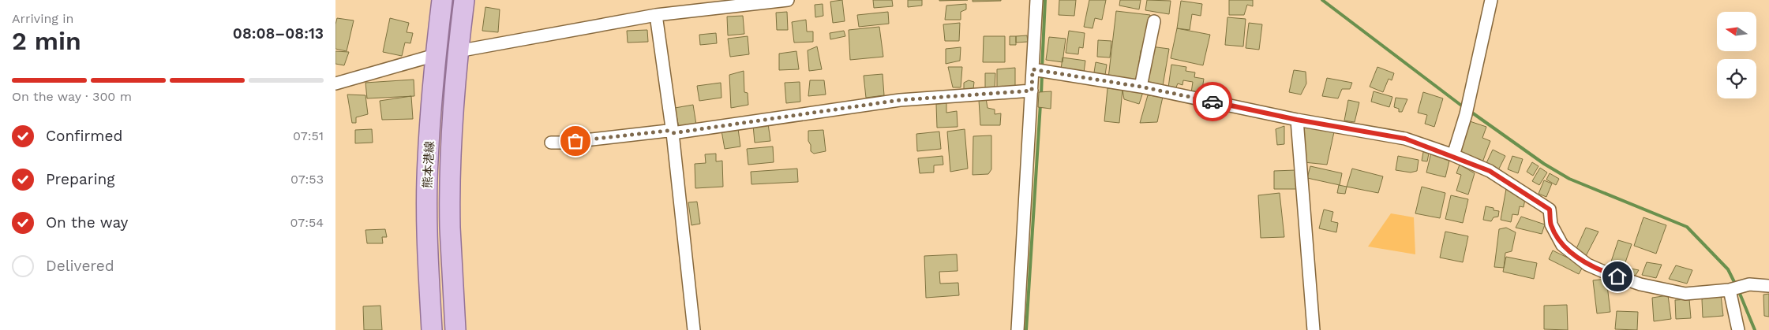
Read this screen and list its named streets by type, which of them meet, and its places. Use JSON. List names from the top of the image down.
{
  "streets": {
    "main road": ["熊本港線"]
  },
  "north": "left",
  "page": {
    "heading": ["2 min", "Arriving in", "08:08–08:13"],
    "bar": "On the way · 300 m",
    "list": [
      ["Confirmed", "07:51"],
      ["Preparing", "07:53"],
      ["On the way", "07:54"],
      "Delivered"
    ]
  }
}
